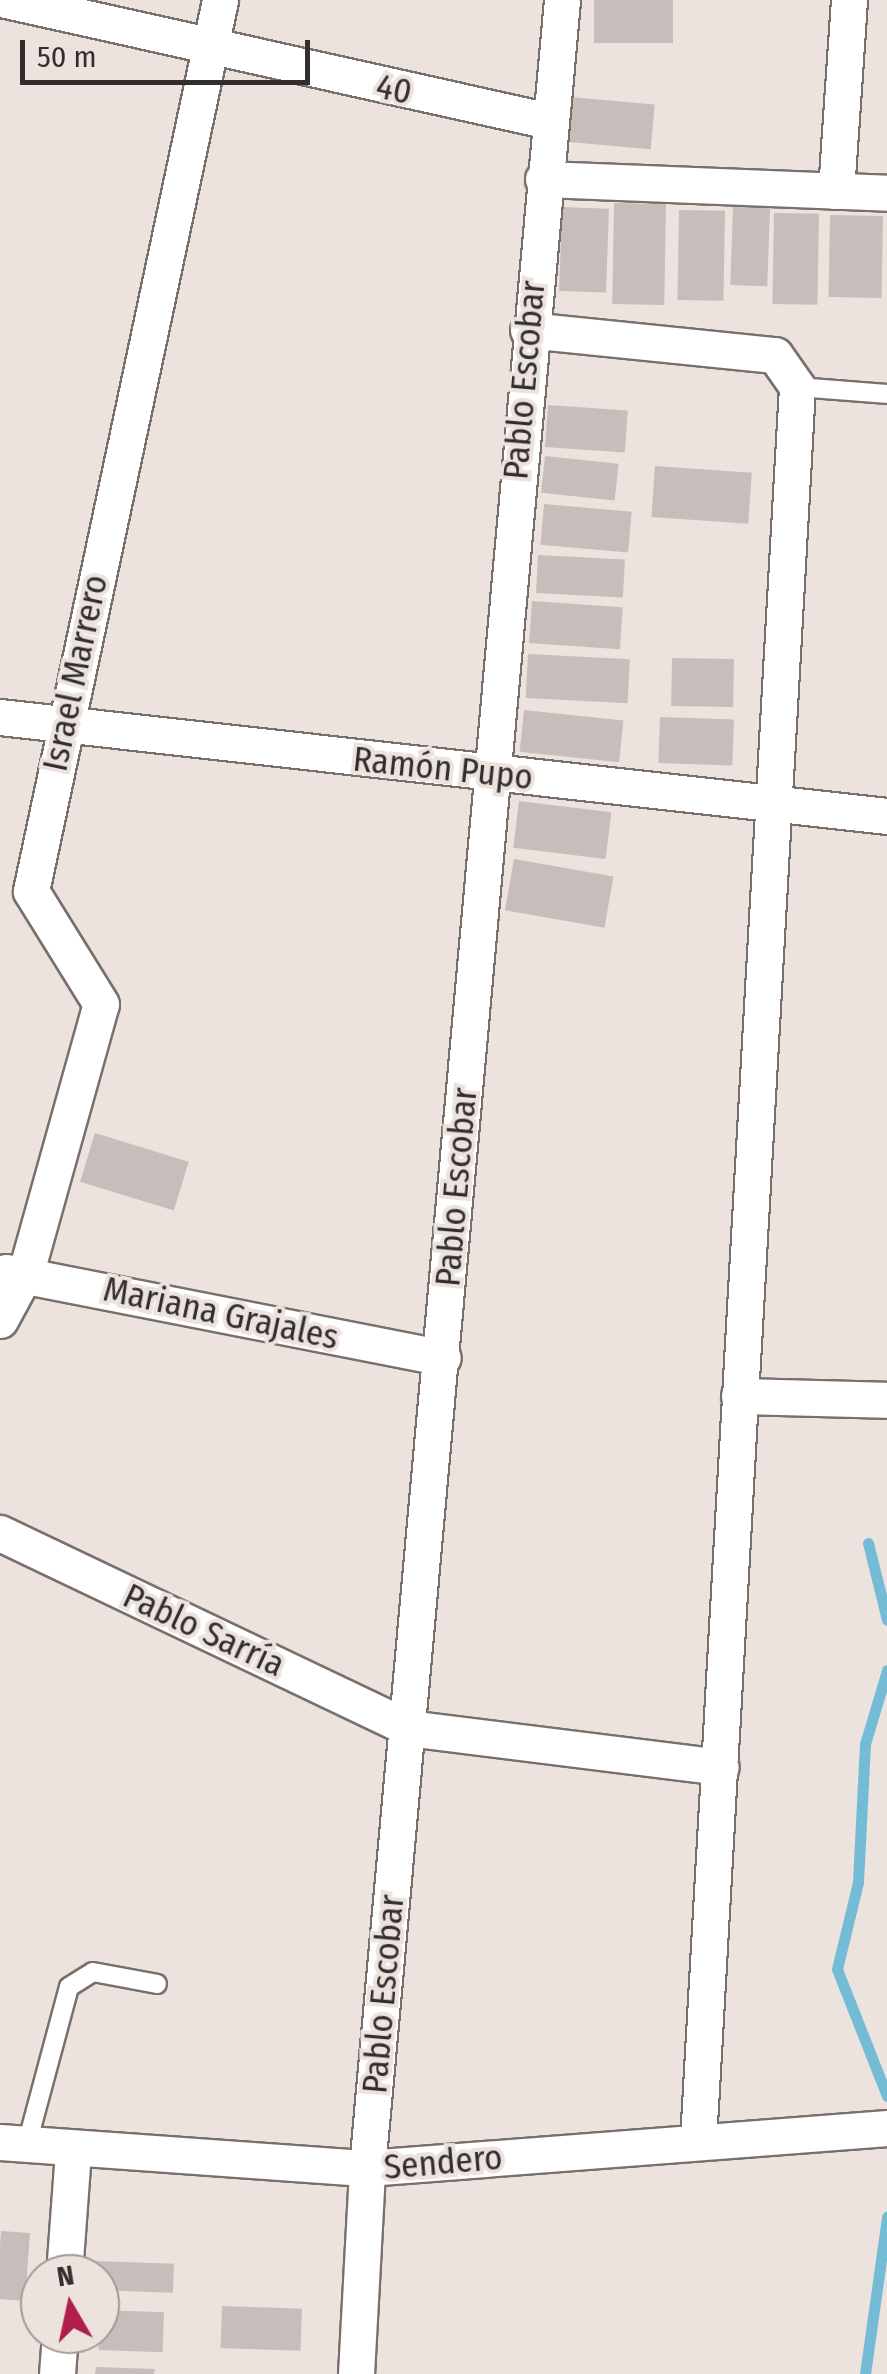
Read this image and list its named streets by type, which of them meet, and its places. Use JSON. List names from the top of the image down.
{
  "streets": {
    "street": [
      "40",
      "Pablo Escobar",
      "Israel Marrero",
      "Ramón Pupo",
      "Mariana Grajales",
      "Pablo Sarría",
      "Sendero"
    ]
  },
  "crossings": [
    ["40", "Pablo Escobar"],
    ["40", "Israel Marrero"],
    ["Pablo Escobar", "Ramón Pupo"],
    ["Pablo Escobar", "Mariana Grajales"],
    ["Pablo Escobar", "Pablo Sarría"],
    ["Pablo Escobar", "Sendero"],
    ["Israel Marrero", "Ramón Pupo"],
    ["Israel Marrero", "Mariana Grajales"]
  ],
  "scale_bar": "50 m",
  "north": "top"
}
